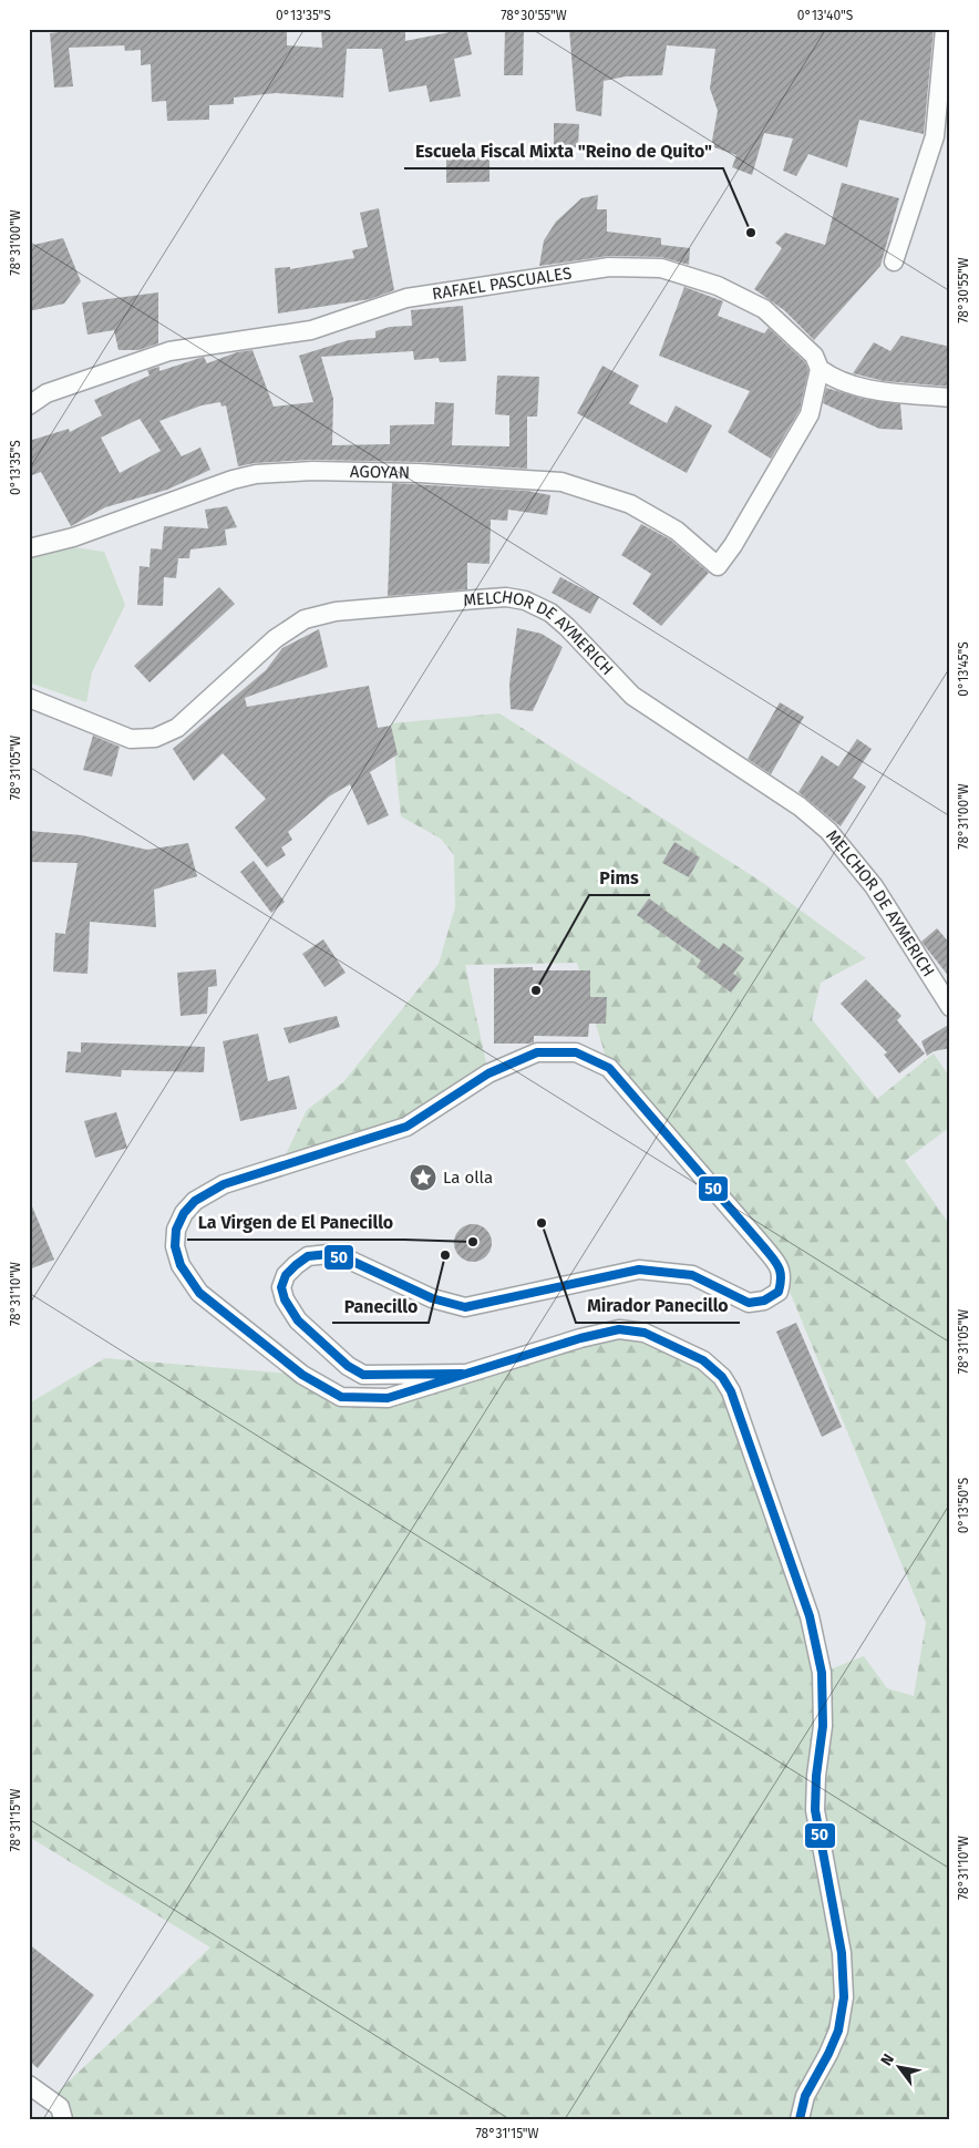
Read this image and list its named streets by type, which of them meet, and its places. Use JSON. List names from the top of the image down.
{
  "streets": {
    "street": ["RAFAEL PASCUALES", "AGOYAN", "MELCHOR DE AYMERICH"]
  },
  "crossings": [
    ["RAFAEL PASCUALES", "AGOYAN"]
  ],
  "places": {
    "other": [
      "Escuela Fiscal Mixta \"Reino de Quito\"",
      "Pims",
      "Mirador Panecillo",
      "La Virgen de El Panecillo",
      "Panecillo"
    ],
    "place": ["La olla"]
  },
  "lines": ["transit line 50"],
  "north": "top left",
  "coordinates": [
    "0°13'35\"S",
    "78°30'55\"W",
    "0°13'40\"S",
    "78°31'00\"W",
    "0°13'45\"S",
    "78°31'05\"W",
    "78°31'10\"W",
    "0°13'50\"S",
    "78°31'15\"W"
  ]
}
